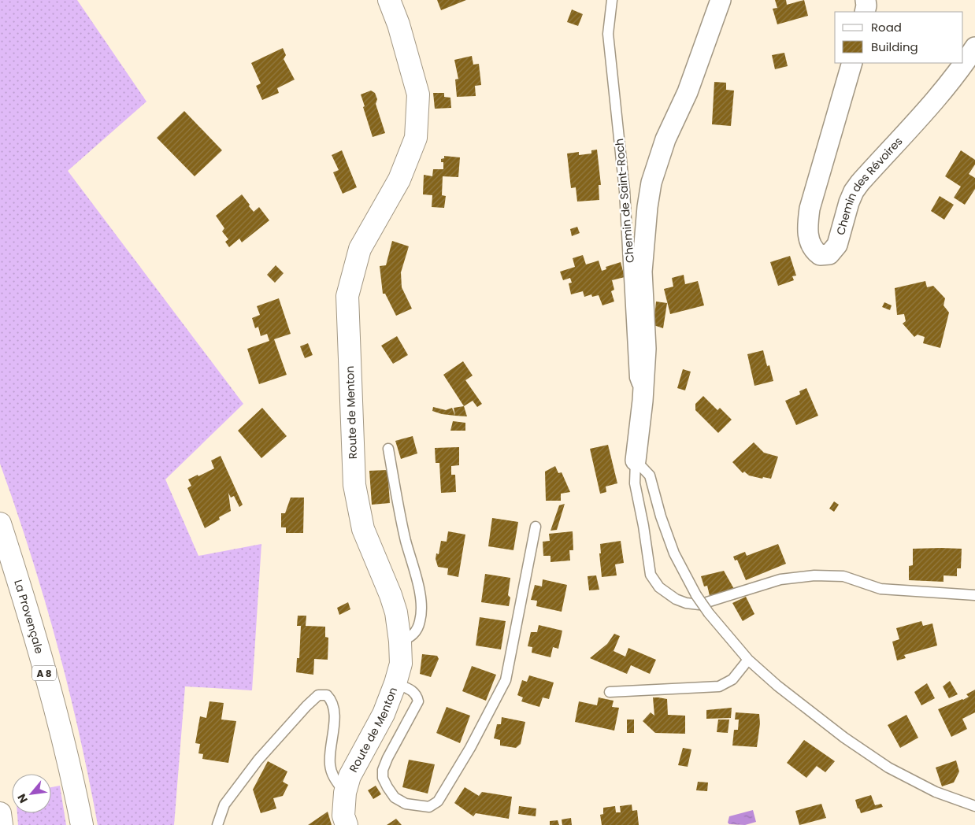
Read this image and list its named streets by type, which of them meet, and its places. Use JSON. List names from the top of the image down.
{
  "streets": {
    "main road": ["Route de Menton", "La Provençale", "A 8"],
    "street": ["Chemin des Révoires"],
    "lane": ["Chemin de Saint-Roch"]
  },
  "legend": ["Road", "Building"],
  "north": "bottom left"
}
